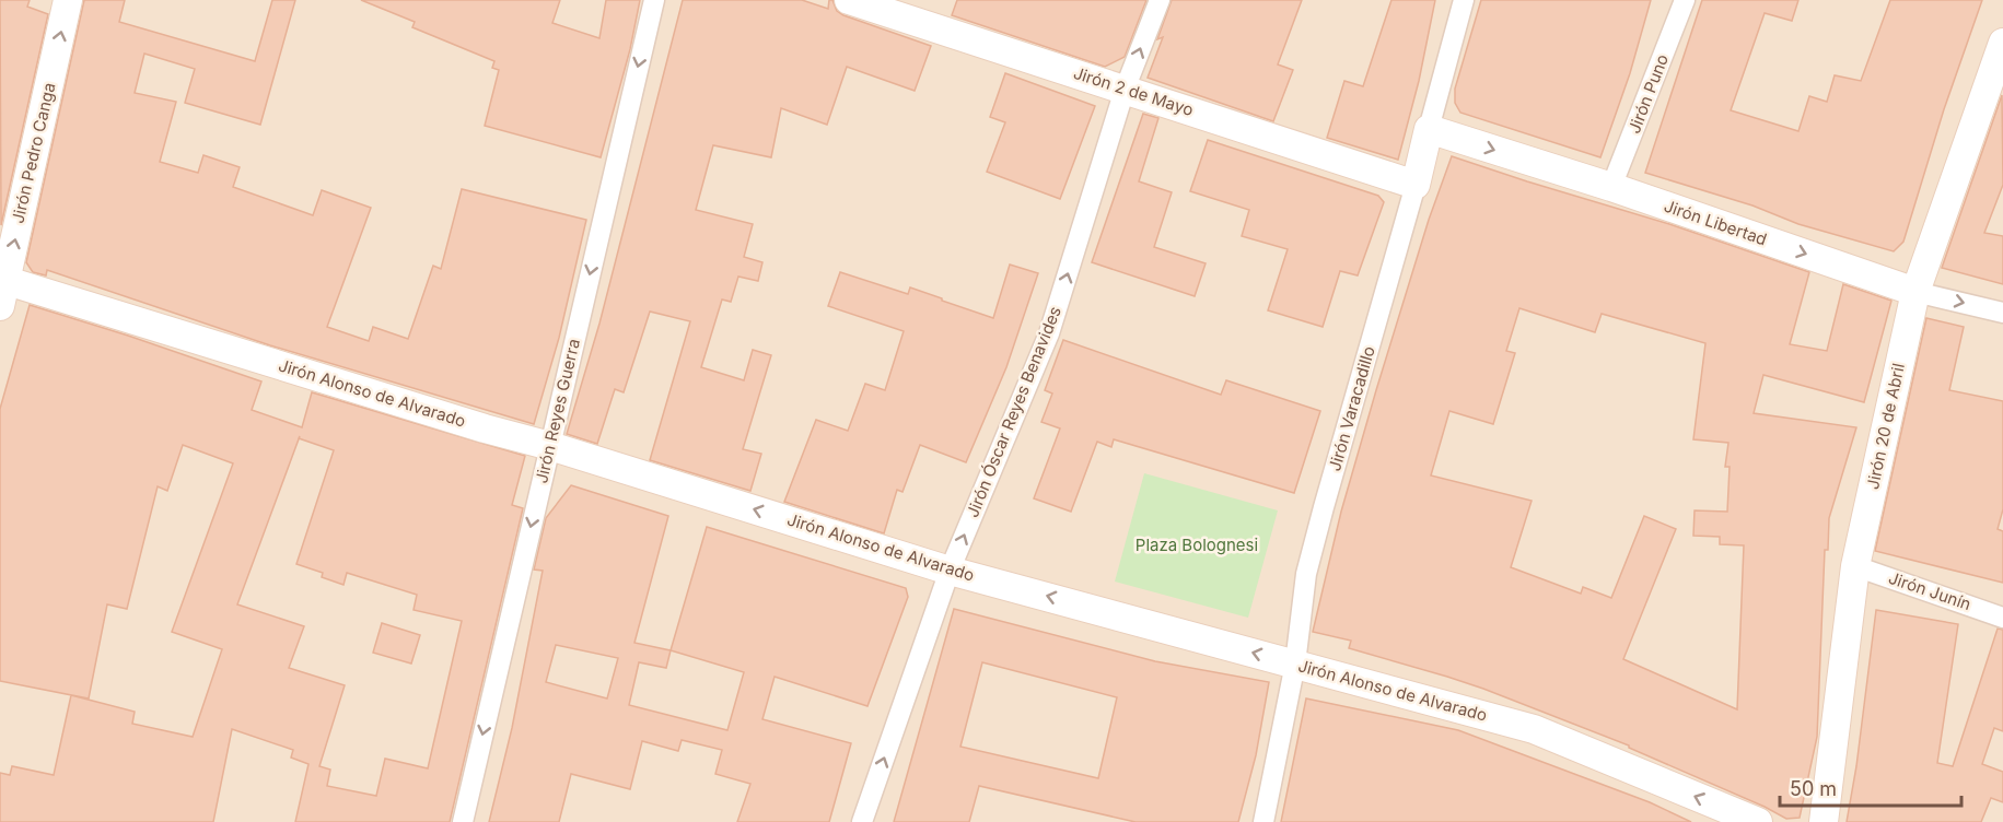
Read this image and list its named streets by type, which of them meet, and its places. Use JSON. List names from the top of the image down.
{
  "streets": {
    "street": [
      "Jirón 2 de Mayo",
      "Jirón Puno",
      "Jirón Pedro Canga",
      "Jirón Libertad",
      "Jirón Alonso de Alvarado",
      "Jirón Varacadillo",
      "Jirón Reyes Guerra",
      "Jirón Óscar Reyes Benavides",
      "Jirón 20 de Abril",
      "Jirón Junín"
    ]
  },
  "crossings": [
    ["Jirón 2 de Mayo", "Jirón Varacadillo"],
    ["Jirón 2 de Mayo", "Jirón Óscar Reyes Benavides"],
    ["Jirón Puno", "Jirón Libertad"],
    ["Jirón Pedro Canga", "Jirón Alonso de Alvarado"],
    ["Jirón Libertad", "Jirón Varacadillo"],
    ["Jirón Libertad", "Jirón 20 de Abril"],
    ["Jirón Alonso de Alvarado", "Jirón Varacadillo"],
    ["Jirón Alonso de Alvarado", "Jirón Reyes Guerra"],
    ["Jirón Alonso de Alvarado", "Jirón Óscar Reyes Benavides"],
    ["Jirón 20 de Abril", "Jirón Junín"]
  ],
  "one_way": [
    "Jirón Pedro Canga",
    "Jirón Libertad",
    "Jirón Alonso de Alvarado",
    "Jirón Reyes Guerra",
    "Jirón Óscar Reyes Benavides"
  ],
  "parks": ["Plaza Bolognesi"],
  "scale_bar": "50 m"
}
